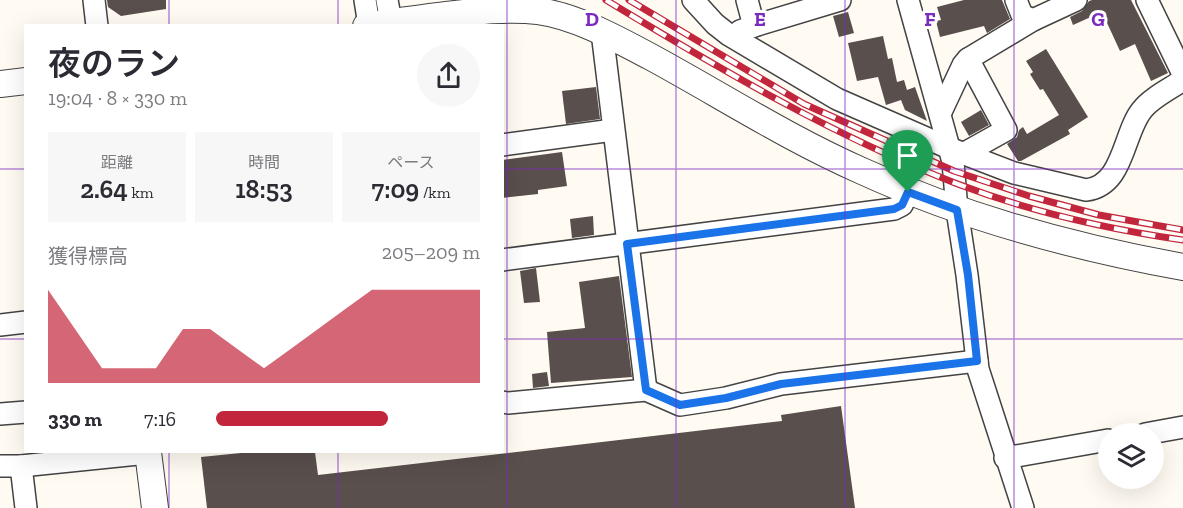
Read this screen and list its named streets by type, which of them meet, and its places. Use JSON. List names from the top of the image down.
{
  "page": {
    "heading": ["夜のラン", "19:04 · 8 × 330 m"],
    "stats": [
      ["距離", "2.64 km"],
      ["時間", "18:53"],
      ["ペース", "7:09 /km"]
    ],
    "chart": ["獲得標高", "205–209 m"],
    "list": [
      {
        "name": "330 m",
        "note": "7:16"
      }
    ]
  },
  "grid": {
    "columns": [
      "D",
      "E",
      "F",
      "G"
    ]
  }
}
